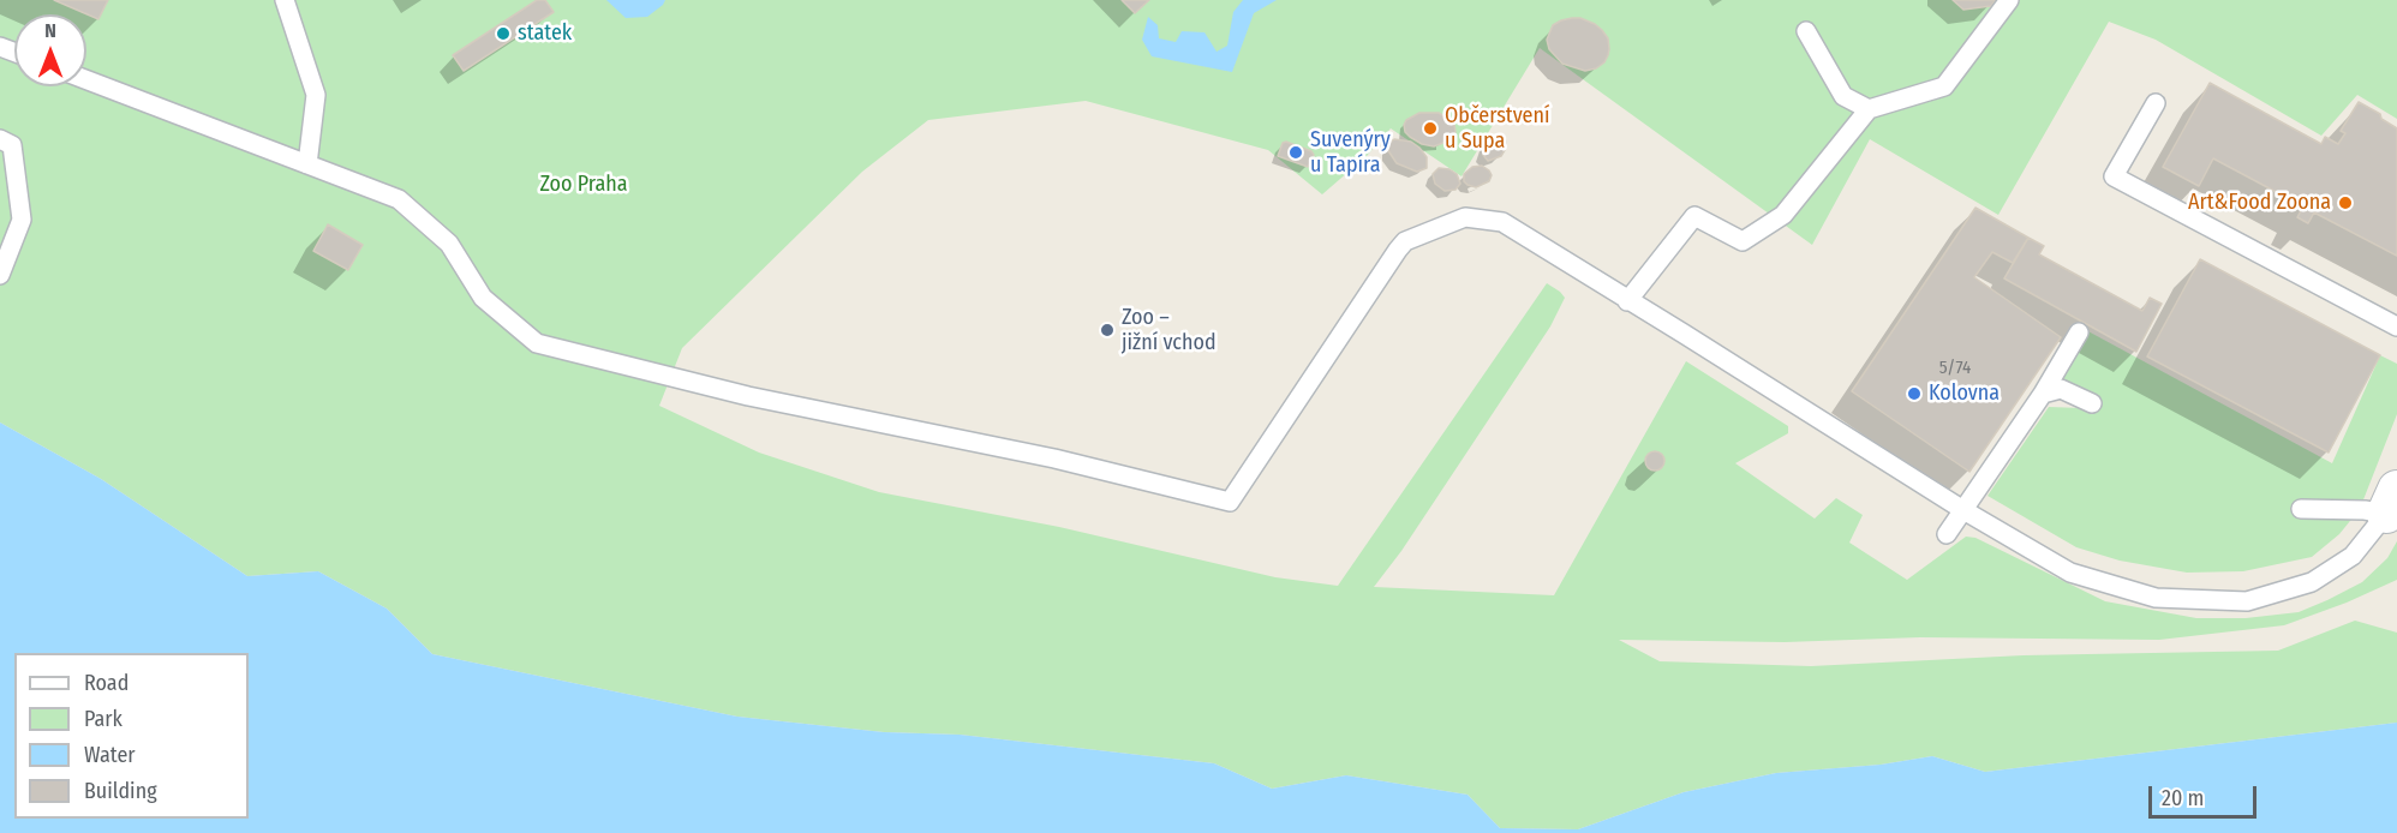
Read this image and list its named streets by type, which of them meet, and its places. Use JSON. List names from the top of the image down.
{
  "parks": ["Zoo Praha"],
  "places": [
    "statek",
    "Občerstvení u Supa",
    "Suvenýry u Tapíra",
    "Art&Food Zoona",
    "Zoo – jižní vchod",
    "Kolovna"
  ],
  "house_numbers": ["5/74"],
  "legend": [
    "Road",
    "Park",
    "Water",
    "Building"
  ],
  "scale_bar": "20 m",
  "north": "top"
}
